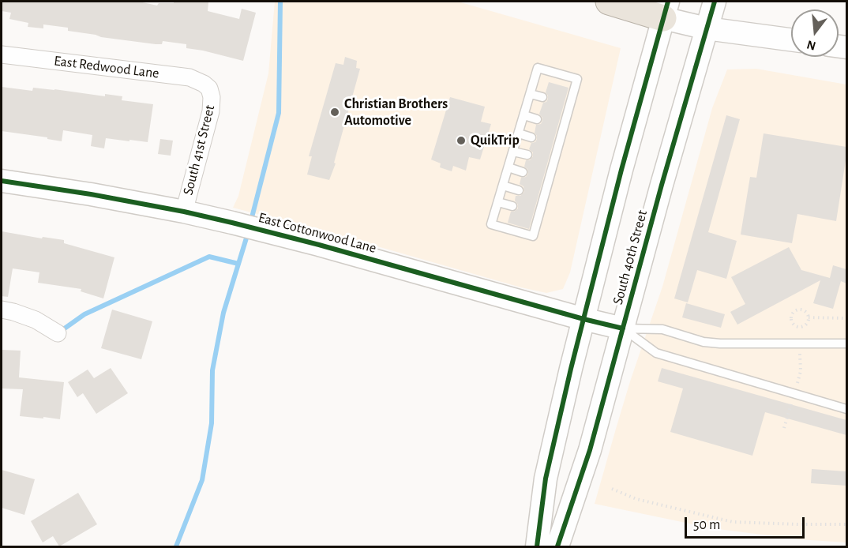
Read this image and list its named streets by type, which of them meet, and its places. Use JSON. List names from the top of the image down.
{
  "streets": {
    "main road": ["East Cottonwood Lane", "South 40th Street"],
    "street": ["East Redwood Lane", "South 41st Street"]
  },
  "crossings": [
    ["East Redwood Lane", "South 41st Street"],
    ["South 41st Street", "East Cottonwood Lane"],
    ["East Cottonwood Lane", "South 40th Street"]
  ],
  "places": ["Christian Brothers Automotive", "QuikTrip"],
  "scale_bar": "50 m",
  "north": "bottom"
}
